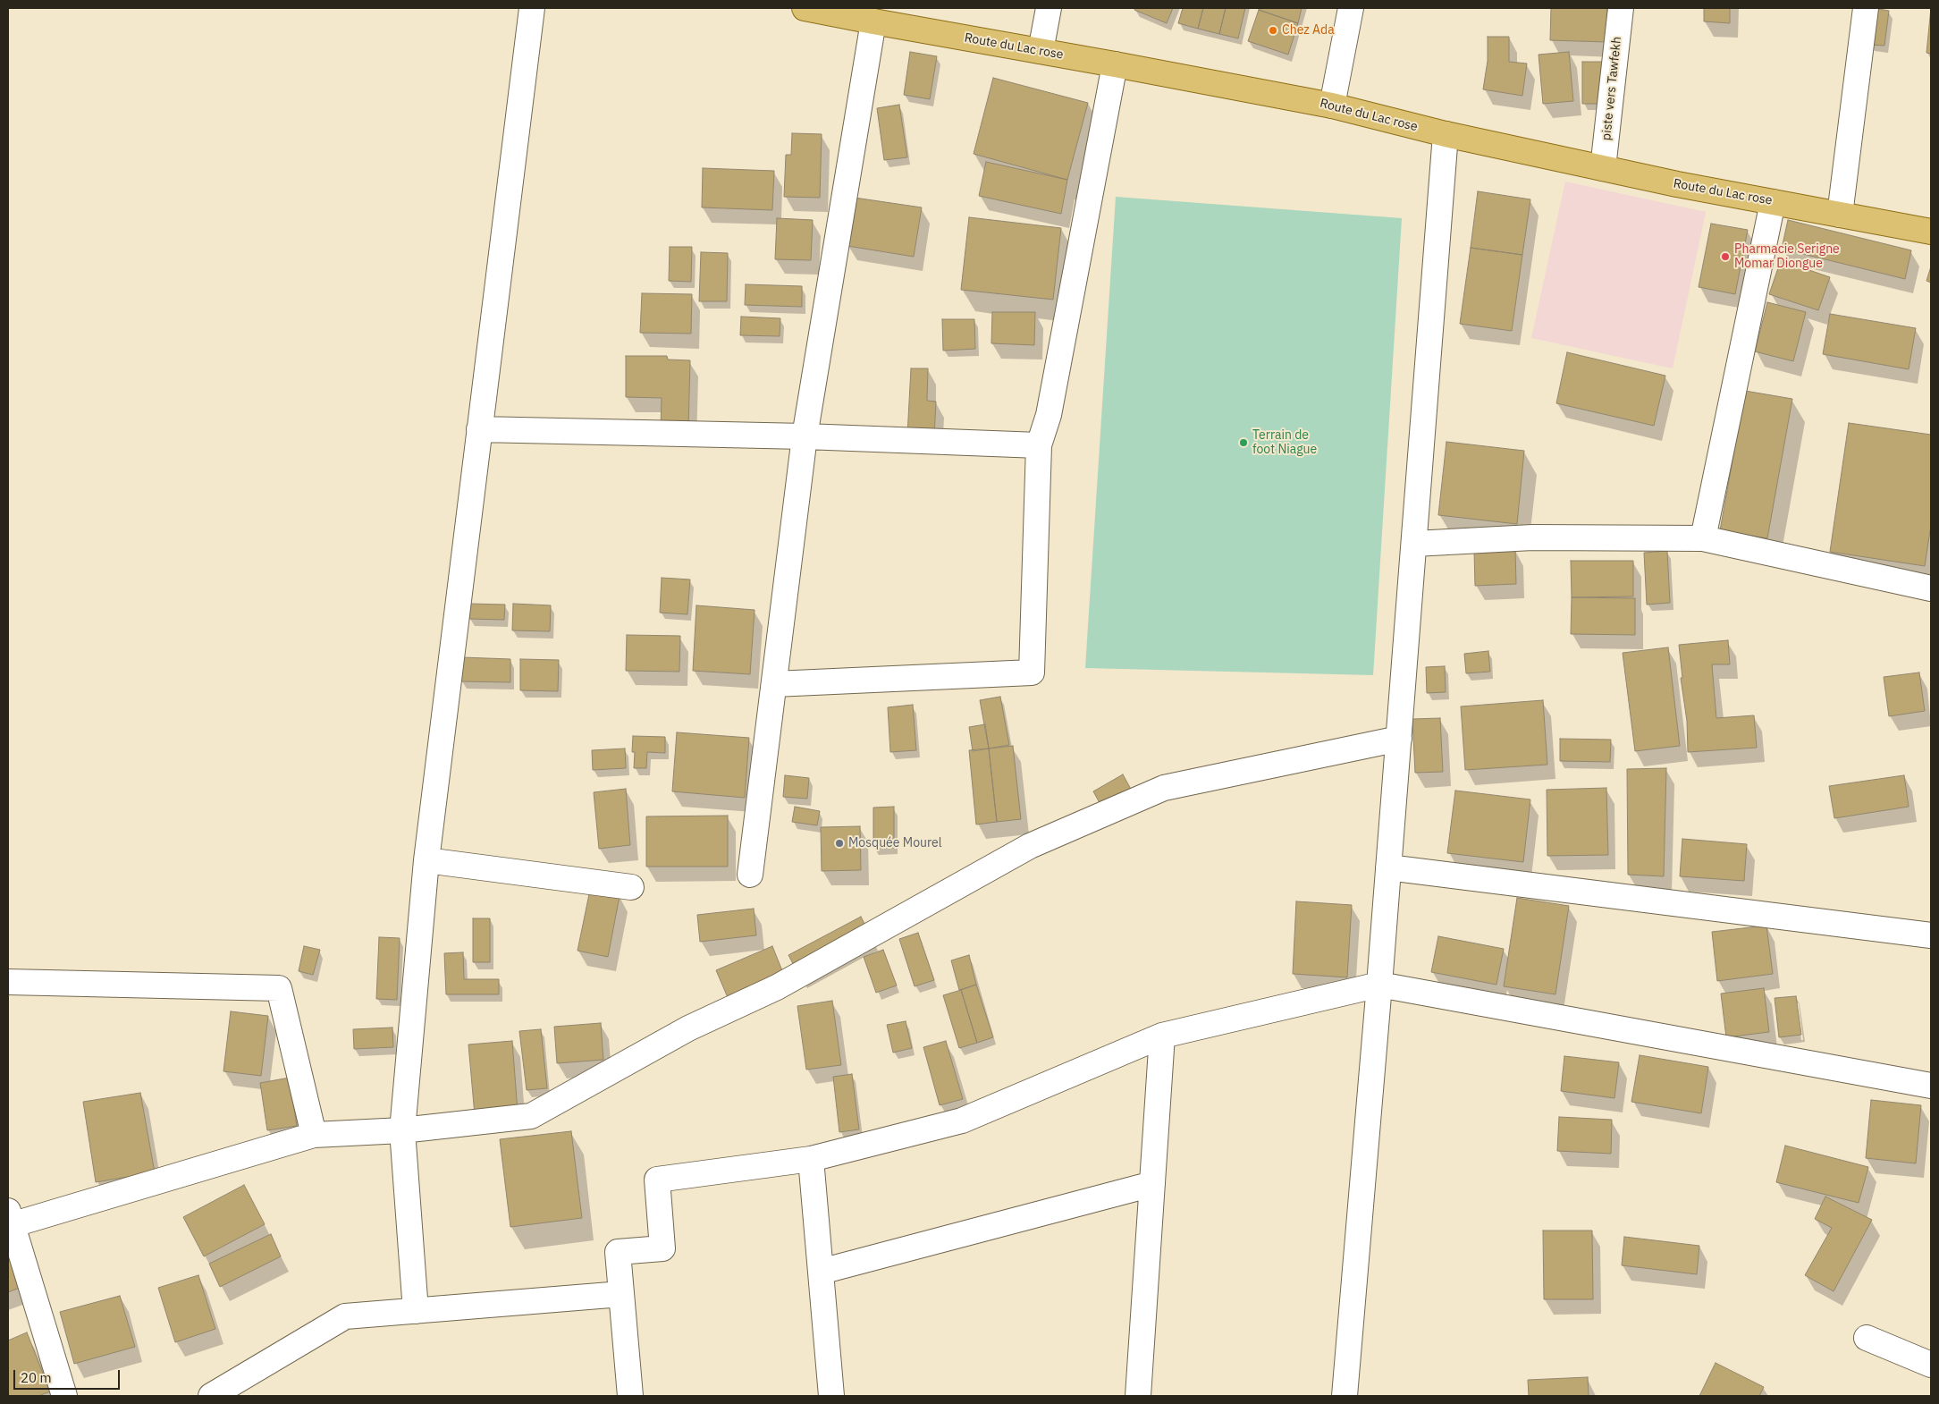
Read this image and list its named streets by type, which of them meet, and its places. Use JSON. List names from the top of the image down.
{
  "streets": {
    "main road": ["Route du Lac rose"],
    "street": ["piste vers Tawfekh"]
  },
  "crossings": [
    ["Route du Lac rose", "piste vers Tawfekh"]
  ],
  "places": [
    "Chez Ada",
    "Pharmacie Serigne Momar Diongue",
    "Terrain de foot Niague",
    "Mosquée Mourel"
  ],
  "scale_bar": "20 m"
}
